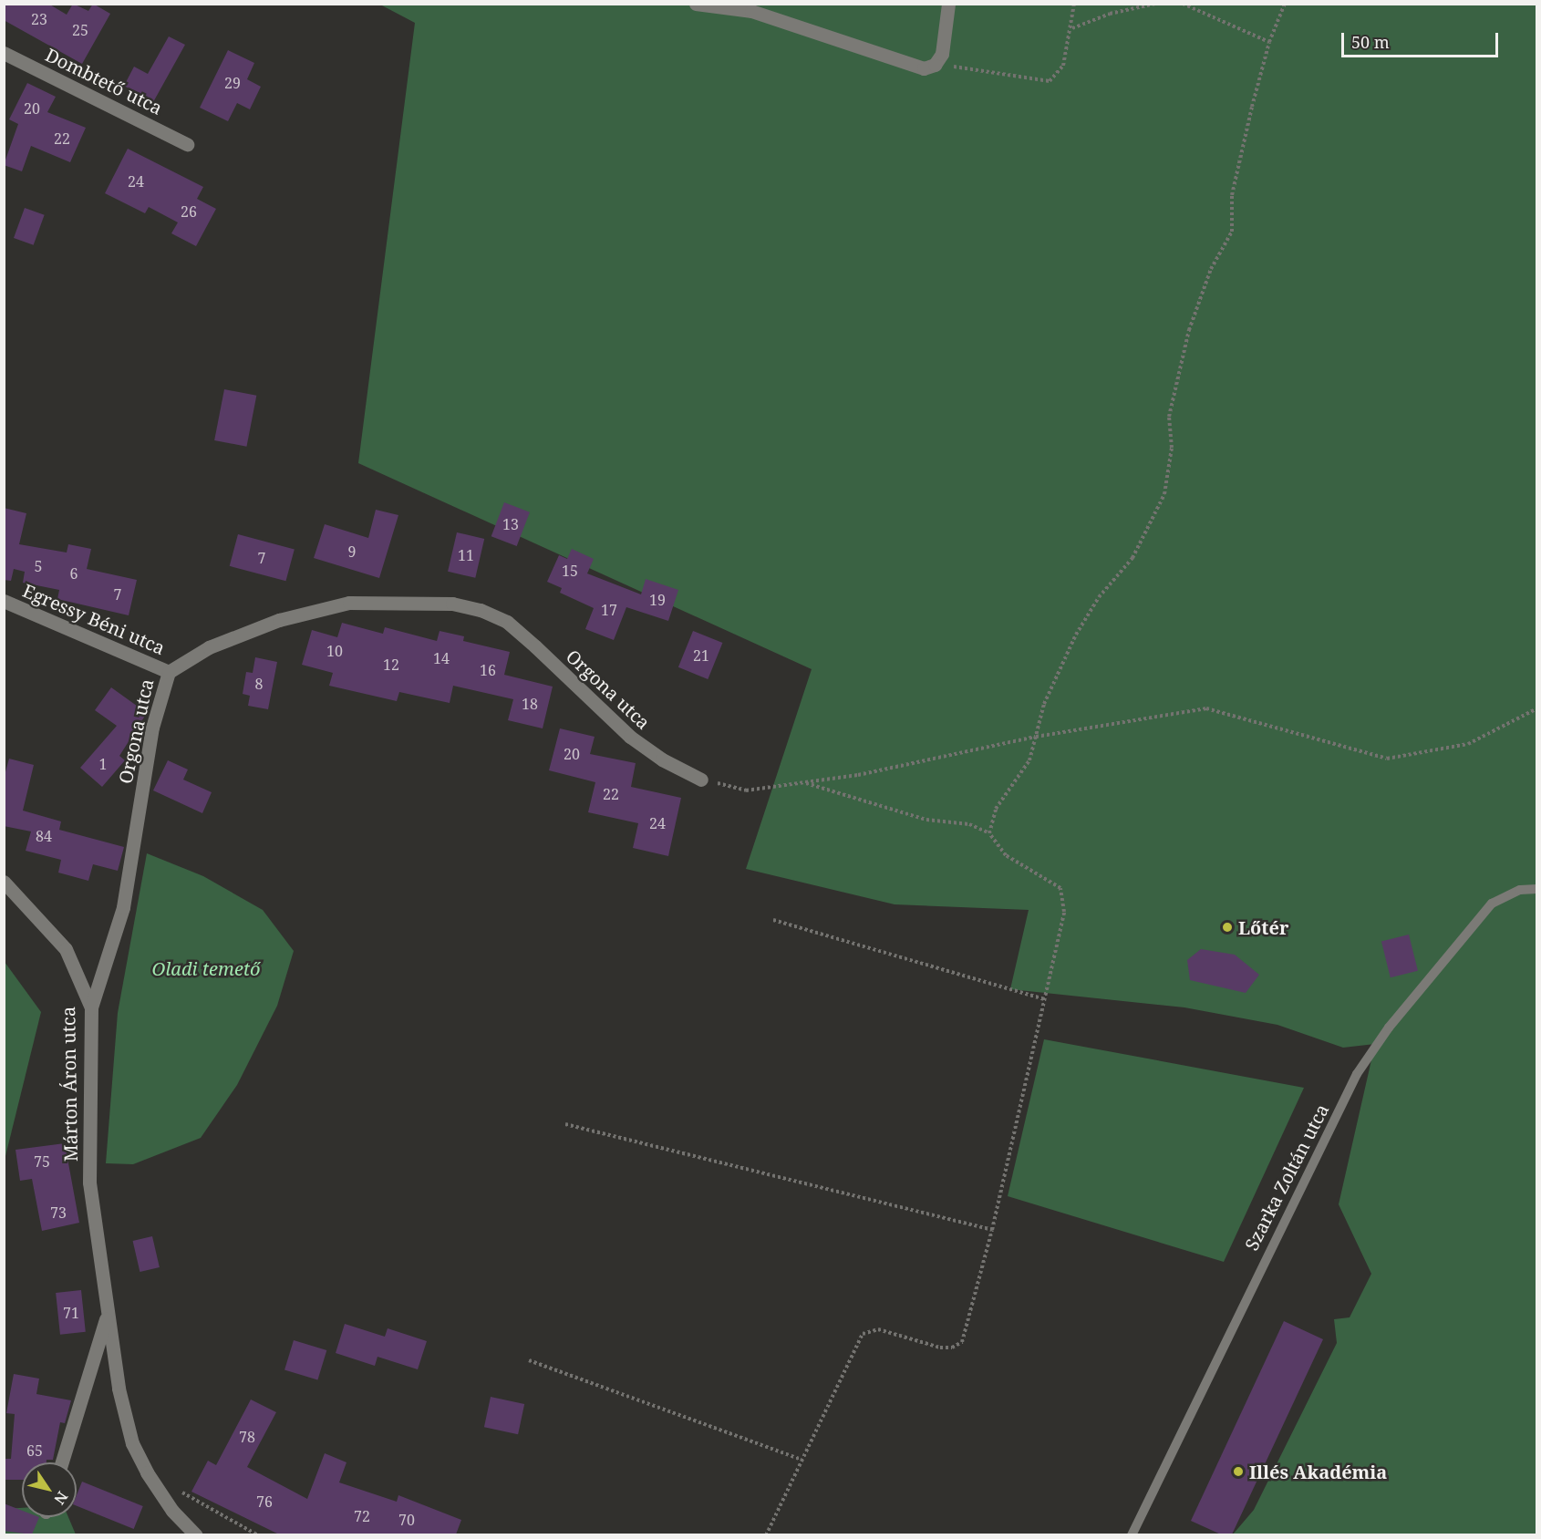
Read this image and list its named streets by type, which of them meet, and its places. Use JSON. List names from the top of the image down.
{
  "streets": {
    "street": [
      "Dombtető utca",
      "Egressy Béni utca",
      "Orgona utca",
      "Márton Áron utca"
    ],
    "lane": ["Szarka Zoltán utca"]
  },
  "crossings": [
    ["Egressy Béni utca", "Orgona utca"],
    ["Orgona utca", "Márton Áron utca"]
  ],
  "parks": ["Oladi temető"],
  "places": ["Lőtér", "Illés Akadémia"],
  "house_numbers": [
    "23",
    "25",
    "29",
    "20",
    "22",
    "24",
    "26",
    "13",
    "9",
    "11",
    "7",
    "5",
    "15",
    "6",
    "7",
    "19",
    "17",
    "10",
    "21",
    "14",
    "12",
    "16",
    "8",
    "18",
    "20",
    "1",
    "22",
    "24",
    "84",
    "75",
    "73",
    "71",
    "78",
    "65",
    "76",
    "72",
    "70"
  ],
  "scale_bar": "50 m",
  "north": "bottom right"
}
